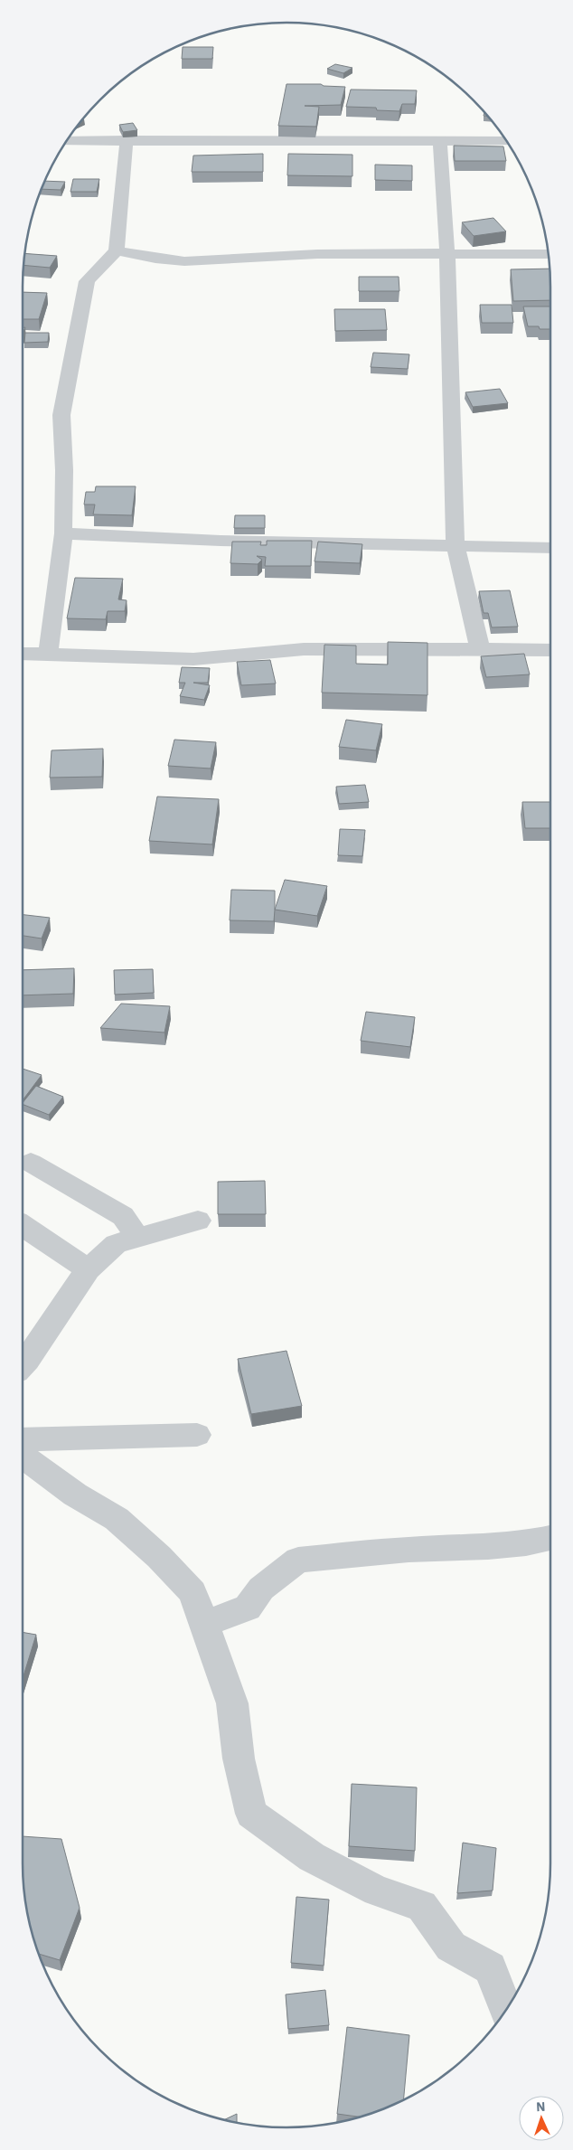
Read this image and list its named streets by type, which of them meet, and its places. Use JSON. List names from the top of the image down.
{
  "north": "top"
}
